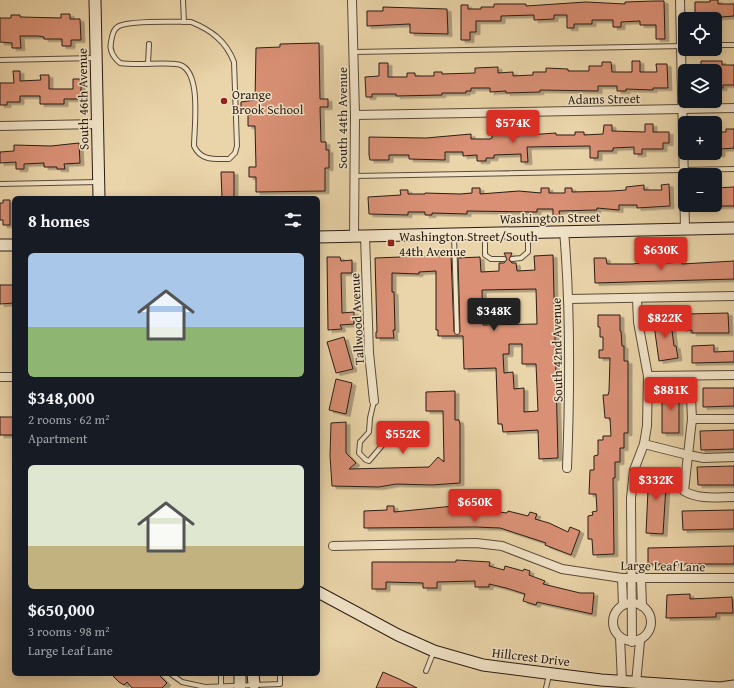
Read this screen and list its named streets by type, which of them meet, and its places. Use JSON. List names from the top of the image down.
{
  "streets": {
    "street": [
      "South 46th Avenue",
      "Adams Street",
      "South 44th Avenue",
      "Washington Street",
      "Tallwood Avenue",
      "South 42nd Avenue",
      "Large Leaf Lane",
      "Hillcrest Drive"
    ]
  },
  "crossings": [
    ["Adams Street", "South 44th Avenue"],
    ["South 44th Avenue", "Washington Street"],
    ["Washington Street", "Tallwood Avenue"],
    ["Washington Street", "South 42nd Avenue"]
  ],
  "places": {
    "other": ["Orange Brook School"],
    "transit": ["Washington Street/South 44th Avenue"]
  },
  "page": {
    "map_buttons": ["+", "−"],
    "price": [
      "$574K",
      "$630K",
      "$348K",
      "$822K",
      "$881K",
      "$552K",
      "$332K",
      "$650K"
    ],
    "heading": "8 homes",
    "list": [
      {
        "name": "$348,000",
        "note": "2 rooms · 62 m² · Apartment"
      },
      {
        "name": "$650,000",
        "note": "3 rooms · 98 m² · Large Leaf Lane"
      }
    ]
  }
}
